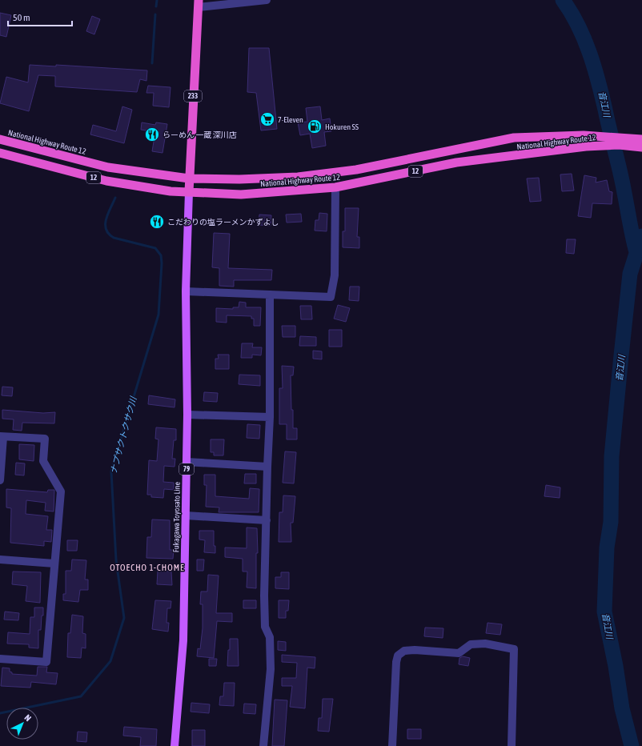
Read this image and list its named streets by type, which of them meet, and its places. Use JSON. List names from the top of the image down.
{
  "streets": {
    "highway": ["233", "National Highway Route 12", "12"],
    "main road": ["79", "Fukagawa Toyosato Line"]
  },
  "crossings": [
    ["233", "National Highway Route 12"],
    ["233", "Fukagawa Toyosato Line"],
    ["National Highway Route 12", "Fukagawa Toyosato Line"]
  ],
  "districts": ["OTOECHO 1-CHOME"],
  "water": ["音江川", "ナプサクトクサク川"],
  "places": {
    "supermarket": ["7-Eleven"],
    "fuel station": ["Hokuren SS"],
    "restaurant": ["らーめん 一蔵 深川店", "こだわりの塩ラーメンかずよし"]
  },
  "scale_bar": "50 m",
  "north": "top right"
}
